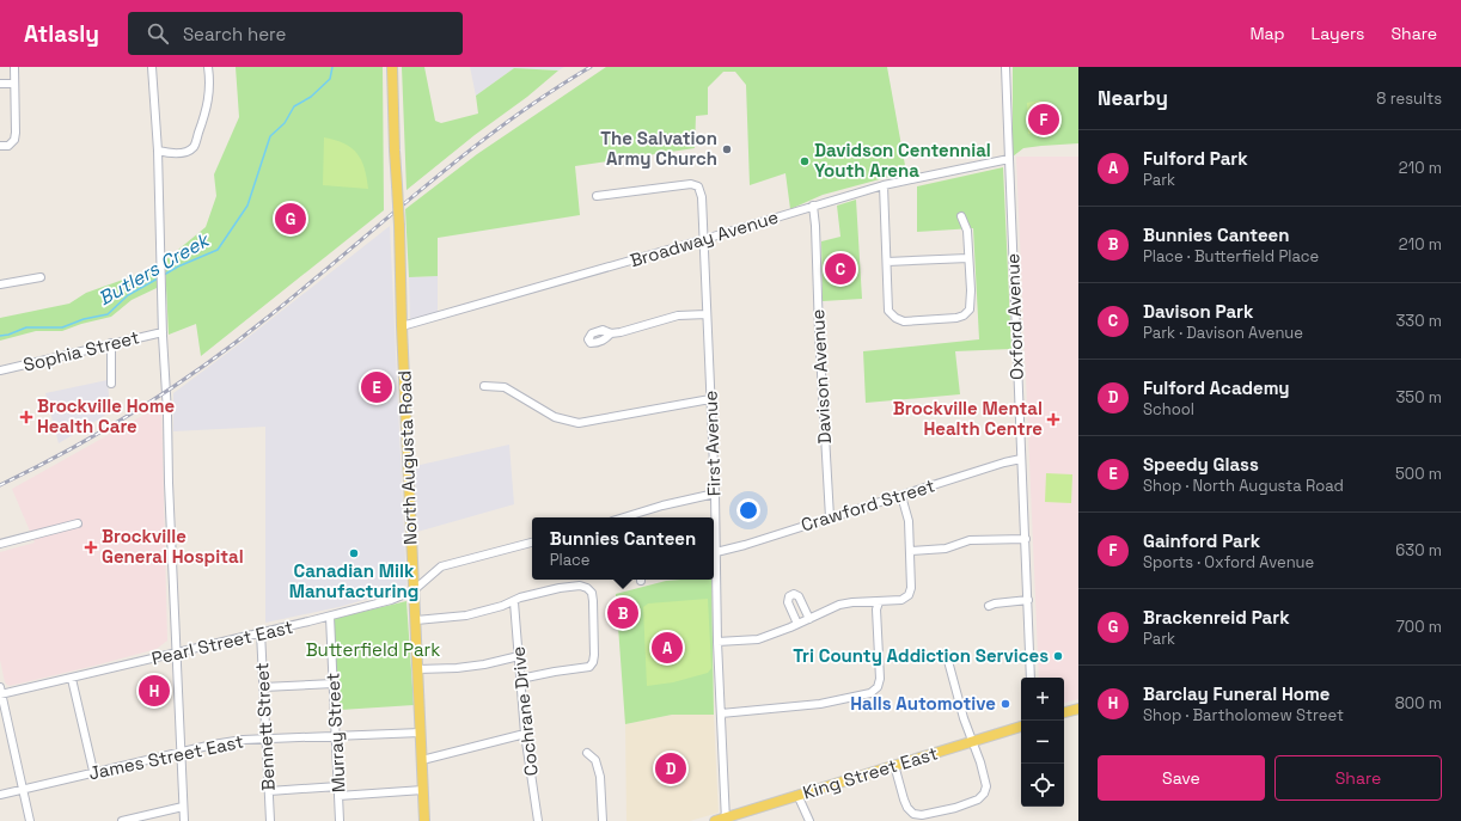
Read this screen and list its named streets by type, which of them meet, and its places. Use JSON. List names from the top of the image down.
{
  "streets": {
    "main road": ["North Augusta Road", "King Street East"],
    "street": [
      "Broadway Avenue",
      "Oxford Avenue",
      "Sophia Street",
      "Davison Avenue",
      "First Avenue",
      "Crawford Street",
      "Pearl Street East",
      "Cochrane Drive",
      "Bennett Street",
      "Murray Street",
      "James Street East"
    ]
  },
  "crossings": [
    ["Broadway Avenue", "Oxford Avenue"],
    ["Broadway Avenue", "Davison Avenue"],
    ["Broadway Avenue", "First Avenue"],
    ["Broadway Avenue", "North Augusta Road"],
    ["Oxford Avenue", "Crawford Street"],
    ["Davison Avenue", "Crawford Street"],
    ["First Avenue", "Crawford Street"],
    ["First Avenue", "King Street East"],
    ["North Augusta Road", "Pearl Street East"],
    ["North Augusta Road", "James Street East"],
    ["Pearl Street East", "Bennett Street"],
    ["Pearl Street East", "Murray Street"],
    ["Bennett Street", "James Street East"],
    ["Murray Street", "James Street East"]
  ],
  "water": ["Butlers Creek"],
  "parks": ["Butterfield Park"],
  "places": {
    "other": [
      "The Salvation Army Church",
      "Davidson Centennial Youth Arena",
      "Canadian Milk Manufacturing",
      "Tri County Addiction Services",
      "Halls Automotive"
    ],
    "health": ["Brockville Home Health Care", "Brockville Mental Health Centre", "Brockville General Hospital"]
  },
  "page": {
    "header": "Atlasly",
    "search": "Search here",
    "nav": ["Map", "Layers", "Share"],
    "heading": ["Nearby", "8 results"],
    "pins": [
      "F",
      "G",
      "C",
      "E",
      "B",
      "A",
      "H",
      "D"
    ],
    "list": [
      {
        "mark": "A",
        "name": "Fulford Park",
        "note": "Park",
        "value": "210 m"
      },
      {
        "mark": "B",
        "name": "Bunnies Canteen",
        "note": "Place · Butterfield Place",
        "value": "210 m"
      },
      {
        "mark": "C",
        "name": "Davison Park",
        "note": "Park · Davison Avenue",
        "value": "330 m"
      },
      {
        "mark": "D",
        "name": "Fulford Academy",
        "note": "School",
        "value": "350 m"
      },
      {
        "mark": "E",
        "name": "Speedy Glass",
        "note": "Shop · North Augusta Road",
        "value": "500 m"
      },
      {
        "mark": "F",
        "name": "Gainford Park",
        "note": "Sports · Oxford Avenue",
        "value": "630 m"
      },
      {
        "mark": "G",
        "name": "Brackenreid Park",
        "note": "Park",
        "value": "700 m"
      },
      {
        "mark": "H",
        "name": "Barclay Funeral Home",
        "note": "Shop · Bartholomew Street",
        "value": "800 m"
      }
    ],
    "popup": ["Bunnies Canteen", "Place"],
    "map_buttons": ["+", "−"],
    "buttons": ["Save", "Share"]
  }
}
